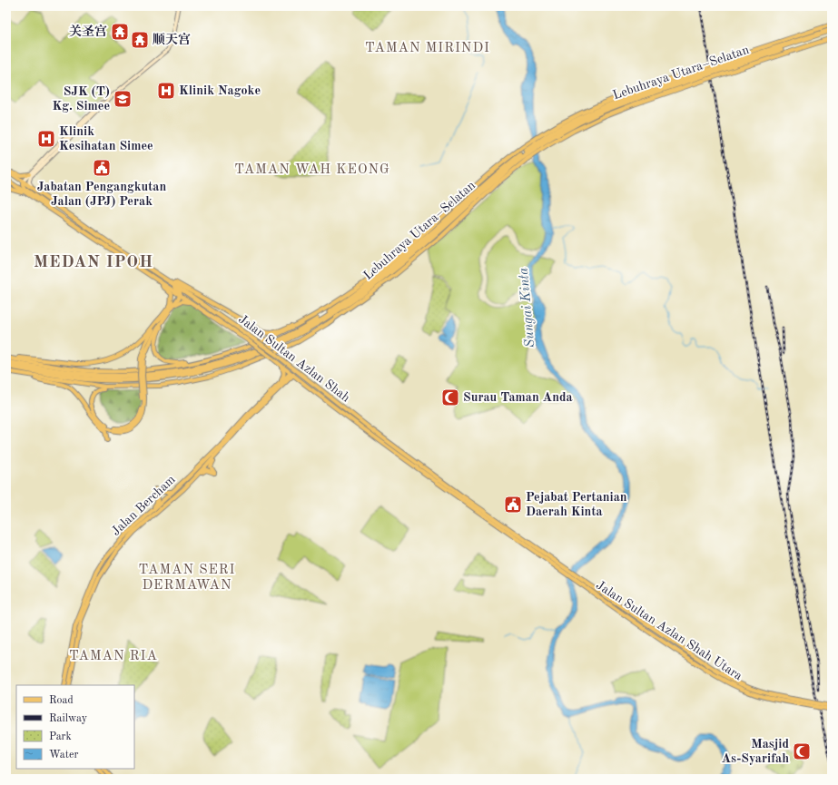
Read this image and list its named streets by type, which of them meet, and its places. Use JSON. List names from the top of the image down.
{
  "streets": {
    "highway": ["Lebuhraya Utara–Selatan"],
    "main road": ["Jalan Sultan Azlan Shah", "Jalan Bercham", "Jalan Sultan Azlan Shah Utara"]
  },
  "crossings": [
    ["Jalan Sultan Azlan Shah", "Jalan Bercham"],
    ["Jalan Sultan Azlan Shah", "Jalan Sultan Azlan Shah Utara"]
  ],
  "districts": [
    "TAMAN MIRINDI",
    "TAMAN WAH KEONG",
    "MEDAN IPOH",
    "TAMAN SERI DERMAWAN",
    "TAMAN RIA"
  ],
  "water": ["Sungai Kinta"],
  "places": {
    "temple": ["关圣宫", "顺天宫"],
    "hospital": ["Klinik Nagoke", "Klinik Kesihatan Simee"],
    "school or university": ["SJK (T) Kg. Simee"],
    "public building": ["Jabatan Pengangkutan Jalan (JPJ) Perak", "Pejabat Pertanian Daerah Kinta"],
    "mosque": ["Surau Taman Anda", "Masjid As-Syarifah"]
  },
  "legend": [
    "Road",
    "Railway",
    "Park",
    "Water"
  ]
}
